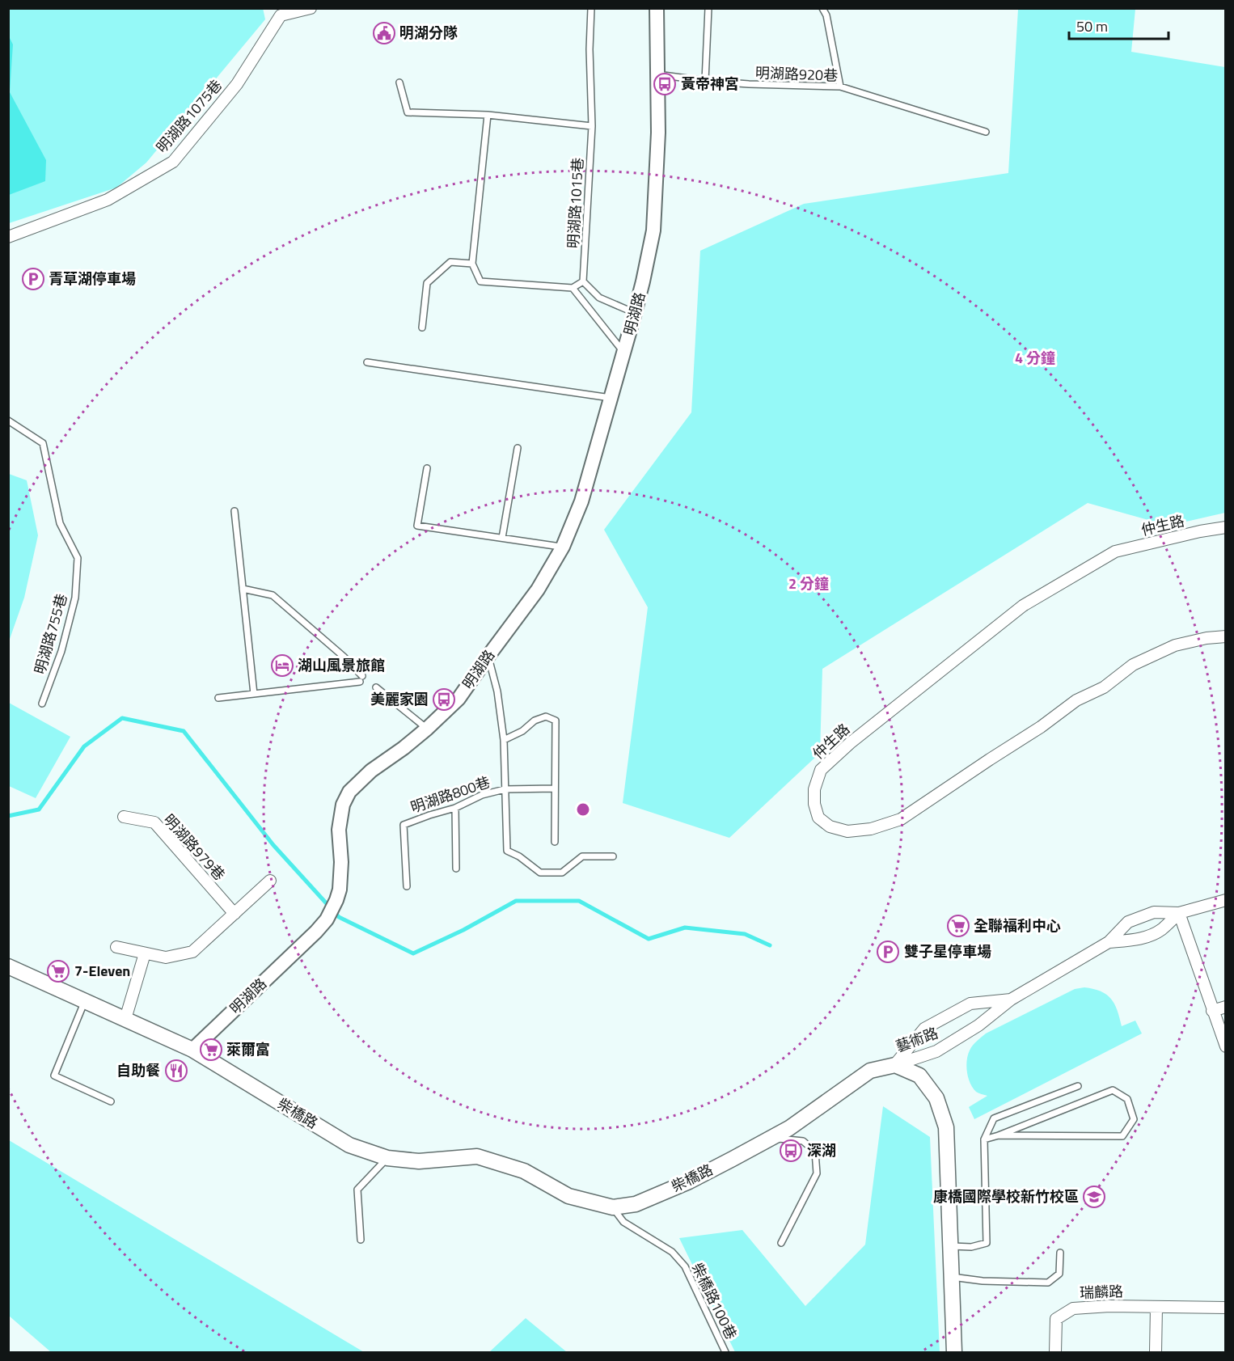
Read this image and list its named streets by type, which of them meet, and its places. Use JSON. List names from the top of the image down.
{
  "streets": {
    "main road": ["柴橋路"],
    "street": [
      "明湖路1075巷",
      "明湖路",
      "仲生路",
      "明湖路979巷",
      "藝術路",
      "瑞麟路"
    ],
    "lane": [
      "明湖路920巷",
      "明湖路1015巷",
      "明湖路755巷",
      "明湖路800巷",
      "柴橋路100巷"
    ]
  },
  "crossings": [
    ["明湖路920巷", "明湖路"],
    ["明湖路", "明湖路800巷"],
    ["明湖路", "柴橋路"],
    ["藝術路", "柴橋路"],
    ["柴橋路", "柴橋路100巷"]
  ],
  "places": {
    "public building": ["明湖分隊"],
    "bus stop": ["黃帝神宮", "美麗家園", "深湖"],
    "parking": ["青草湖停車場", "雙子星停車場"],
    "hotel": ["湖山風景旅館"],
    "supermarket": ["全聯福利中心", "7-Eleven", "萊爾富"],
    "restaurant": ["自助餐"],
    "school or university": ["康橋國際學校新竹校區"]
  },
  "scale_bar": "50 m",
  "rings": ["4 分鐘", "2 分鐘"]
}
